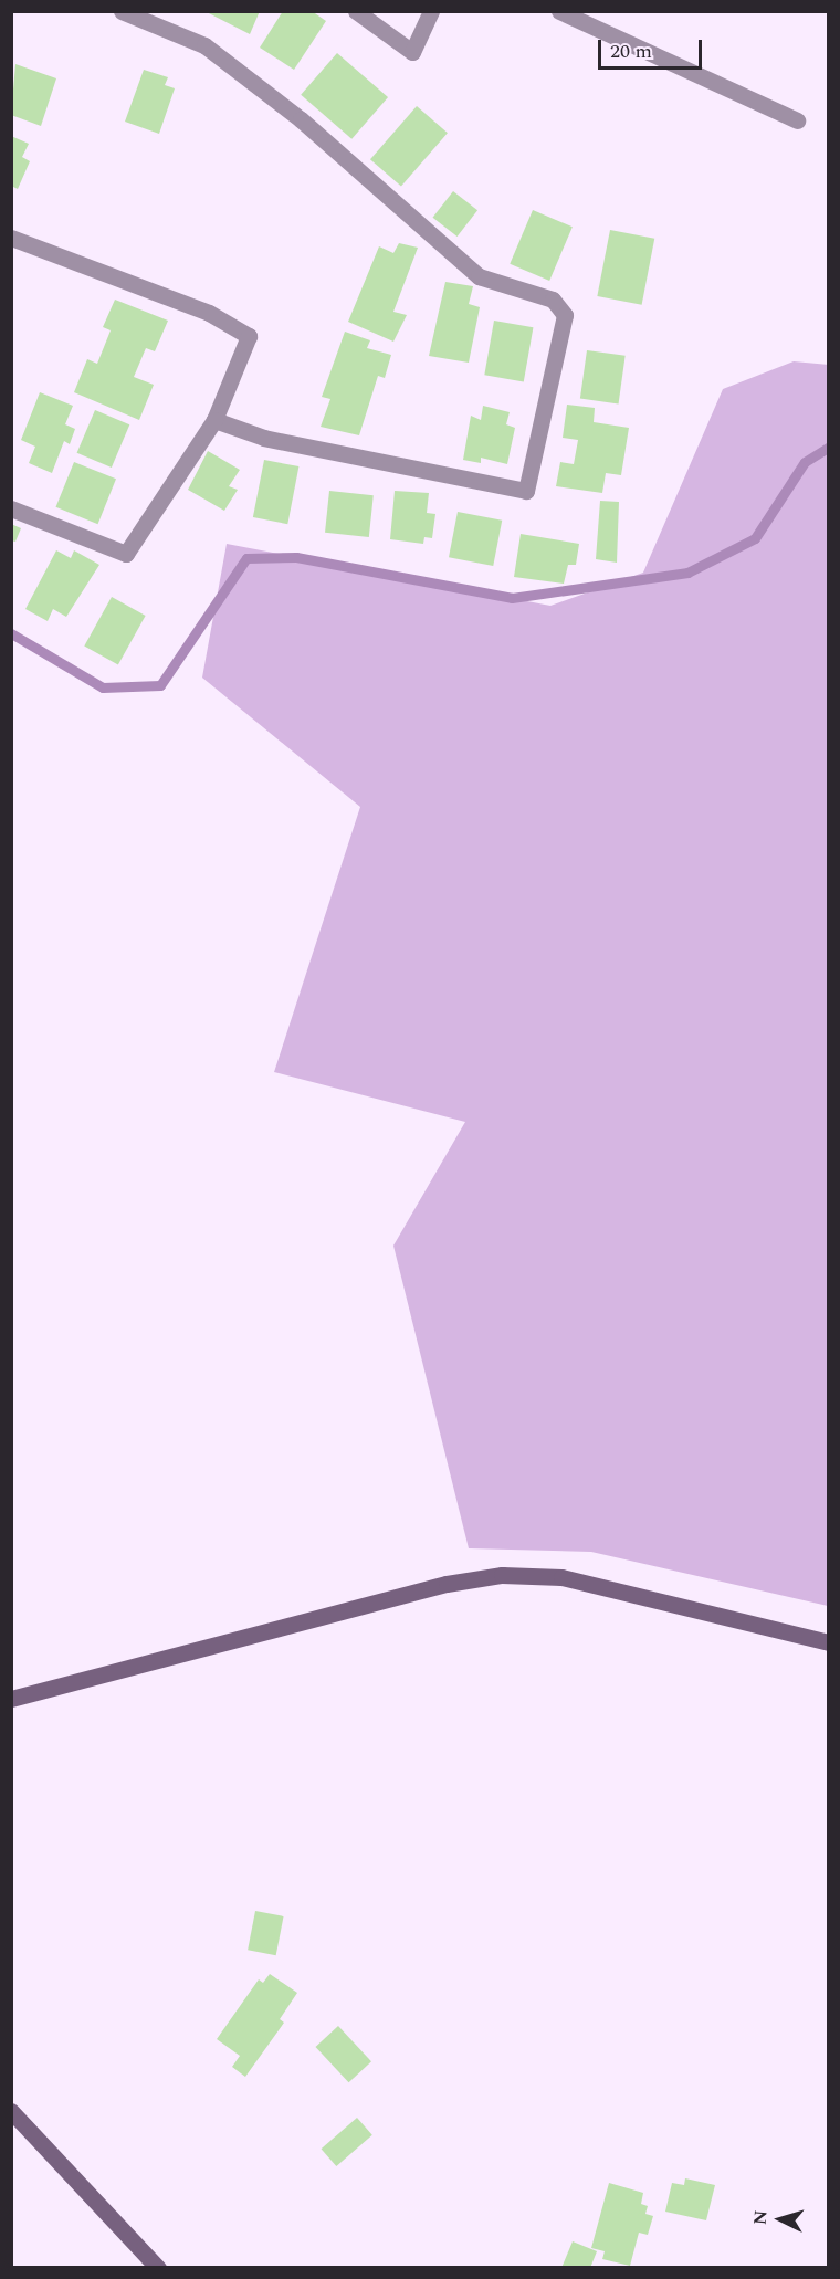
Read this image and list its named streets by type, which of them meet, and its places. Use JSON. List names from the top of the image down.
{
  "scale_bar": "20 m",
  "north": "left"
}
